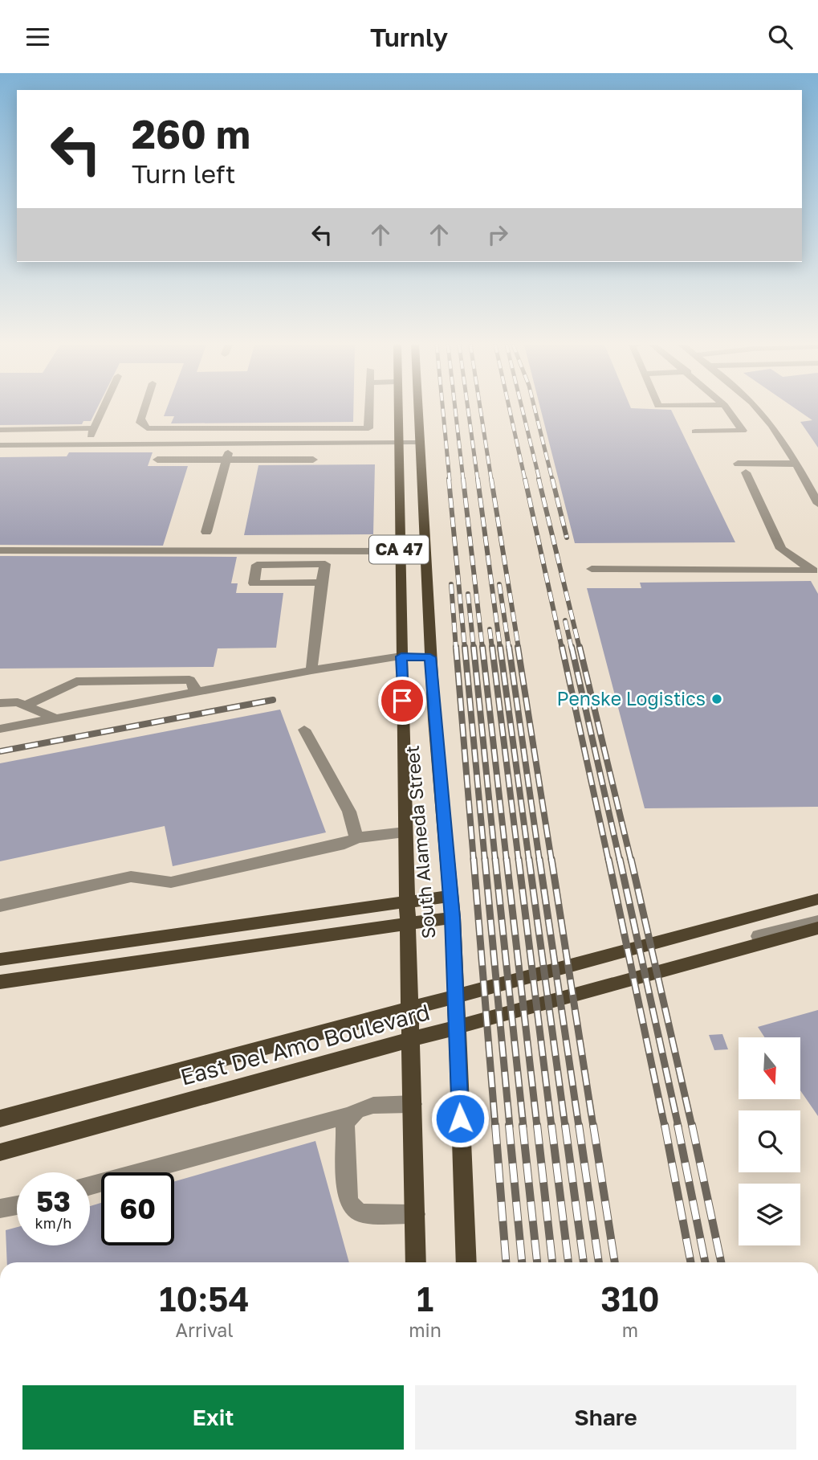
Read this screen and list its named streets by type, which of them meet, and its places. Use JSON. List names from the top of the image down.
{
  "streets": {
    "main road": ["CA 47", "South Alameda Street", "East Del Amo Boulevard"]
  },
  "places": ["Penske Logistics"],
  "north": "bottom",
  "page": {
    "header": "Turnly",
    "turn": ["260 m", "Turn left"],
    "speed": "53 km/h",
    "limit": "60",
    "eta": [
      "10:54",
      "Arrival",
      "1",
      "min",
      "310",
      "m"
    ],
    "buttons": ["Exit", "Share"]
  }
}
